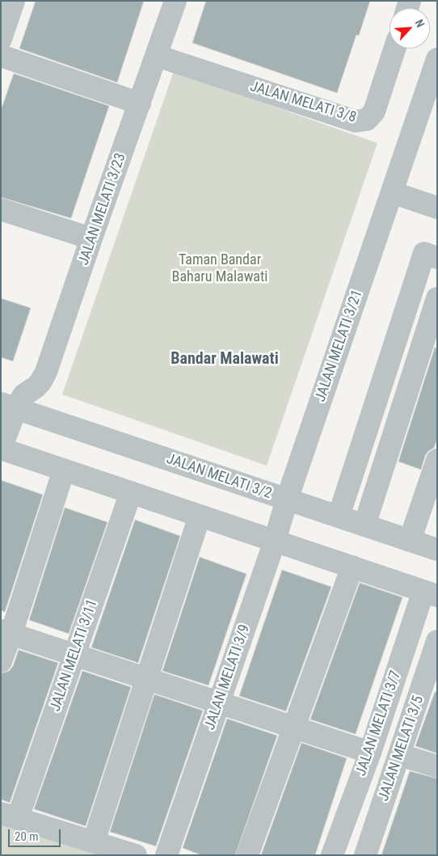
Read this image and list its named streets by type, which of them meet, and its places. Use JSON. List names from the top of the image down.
{
  "streets": {
    "street": [
      "JALAN MELATI 3/8",
      "JALAN MELATI 3/23",
      "JALAN MELATI 3/21",
      "JALAN MELATI 3/2",
      "JALAN MELATI 3/11",
      "JALAN MELATI 3/9",
      "JALAN MELATI 3/7",
      "JALAN MELATI 3/5"
    ]
  },
  "crossings": [
    ["JALAN MELATI 3/8", "JALAN MELATI 3/23"],
    ["JALAN MELATI 3/23", "JALAN MELATI 3/2"],
    ["JALAN MELATI 3/21", "JALAN MELATI 3/2"],
    ["JALAN MELATI 3/21", "JALAN MELATI 3/9"],
    ["JALAN MELATI 3/2", "JALAN MELATI 3/9"]
  ],
  "districts": ["Bandar Malawati"],
  "parks": ["Taman Bandar Baharu Malawati"],
  "scale_bar": "20 m",
  "north": "top right"
}
